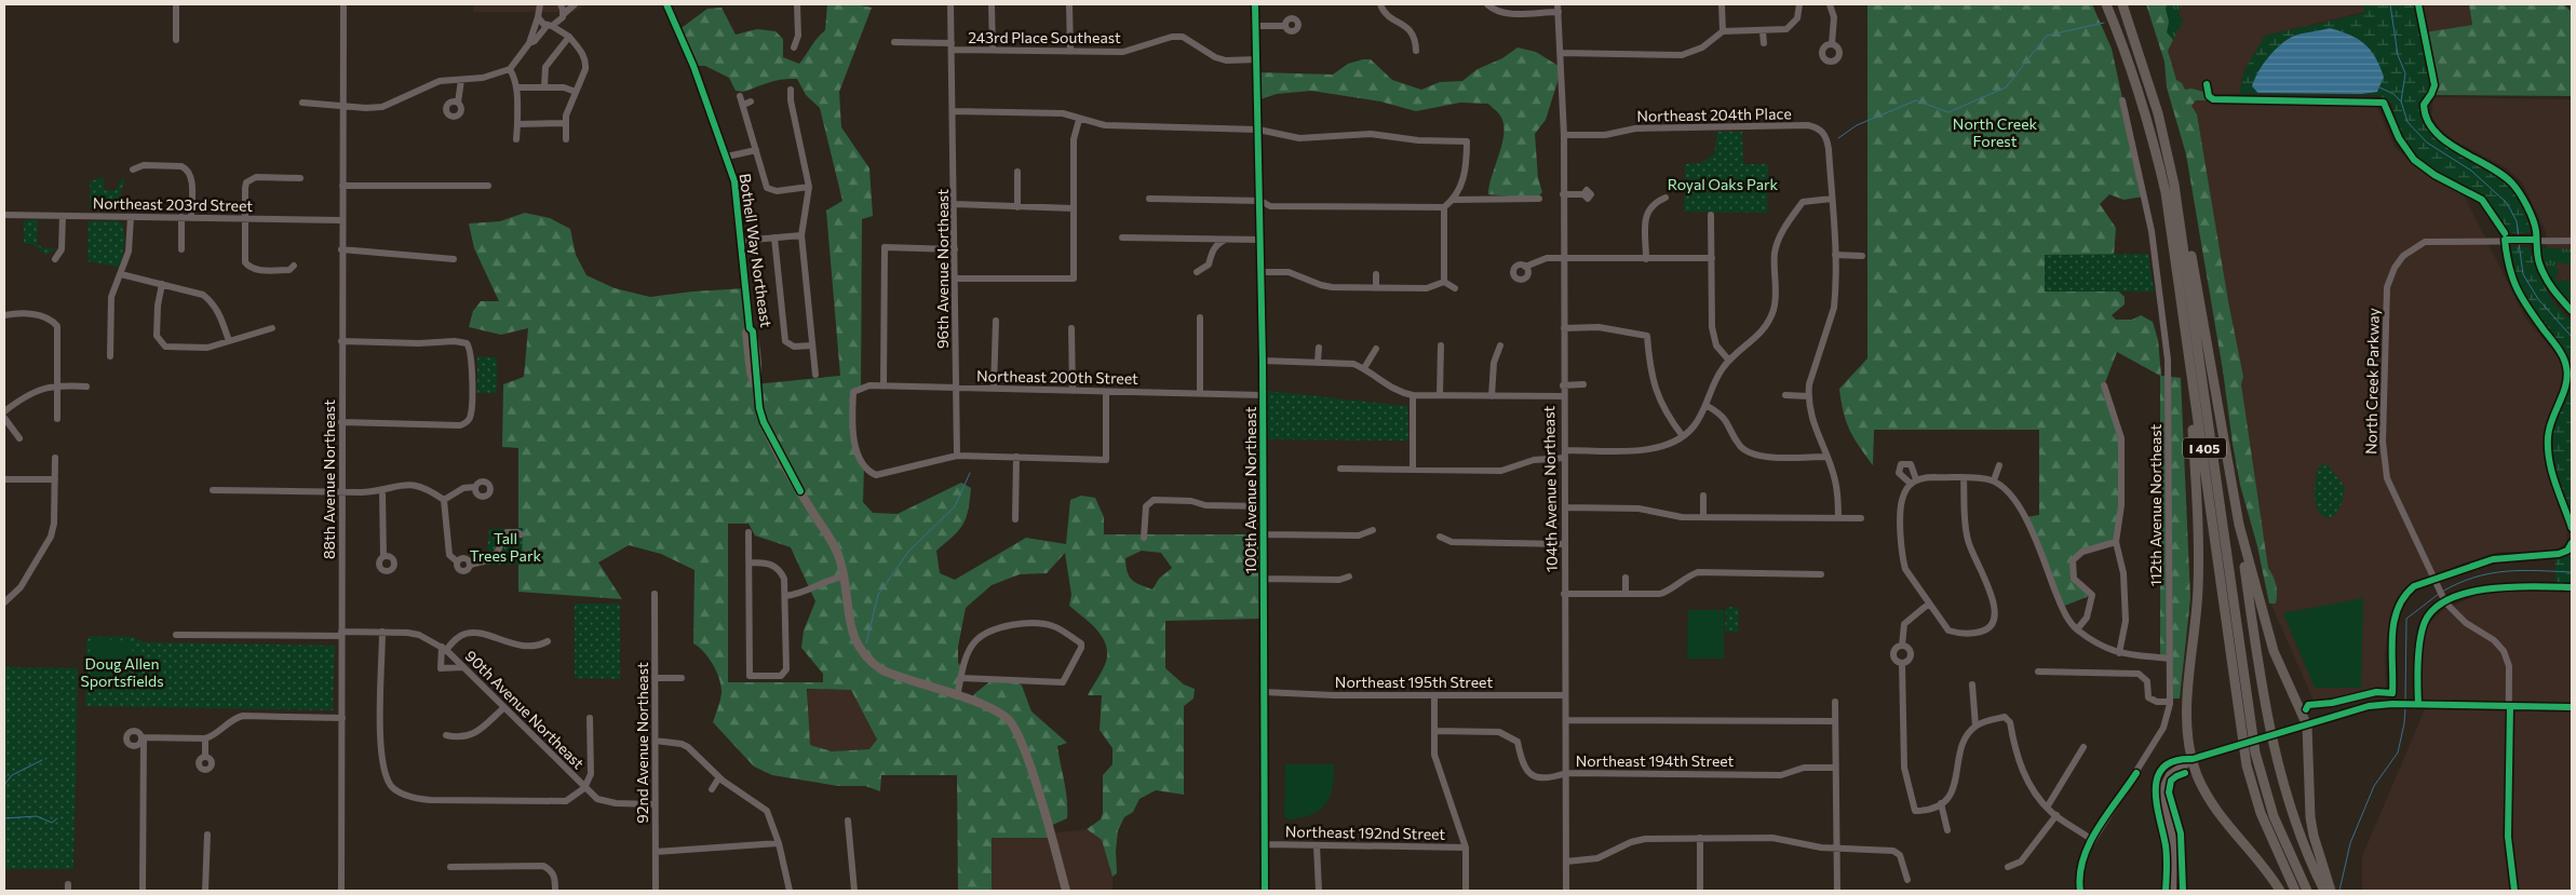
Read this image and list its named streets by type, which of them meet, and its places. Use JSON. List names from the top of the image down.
{
  "streets": {
    "highway": ["I 405"],
    "main road": ["Bothell Way Northeast"],
    "street": [
      "243rd Place Southeast",
      "Northeast 204th Place",
      "Northeast 203rd Street",
      "96th Avenue Northeast",
      "Northeast 200th Street",
      "North Creek Parkway",
      "88th Avenue Northeast",
      "104th Avenue Northeast",
      "100th Avenue Northeast",
      "112th Avenue Northeast",
      "Northeast 195th Street",
      "90th Avenue Northeast",
      "92nd Avenue Northeast",
      "Northeast 194th Street",
      "Northeast 192nd Street"
    ]
  },
  "crossings": [
    ["243rd Place Southeast", "96th Avenue Northeast"],
    ["243rd Place Southeast", "100th Avenue Northeast"],
    ["Northeast 204th Place", "104th Avenue Northeast"],
    ["Northeast 203rd Street", "88th Avenue Northeast"],
    ["96th Avenue Northeast", "Northeast 200th Street"],
    ["Northeast 200th Street", "100th Avenue Northeast"],
    ["104th Avenue Northeast", "Northeast 195th Street"],
    ["104th Avenue Northeast", "Northeast 194th Street"],
    ["100th Avenue Northeast", "Northeast 195th Street"],
    ["100th Avenue Northeast", "Northeast 192nd Street"],
    ["90th Avenue Northeast", "92nd Avenue Northeast"]
  ],
  "parks": [
    "North Creek Forest",
    "Royal Oaks Park",
    "Tall Trees Park",
    "Doug Allen Sportsfields"
  ]
}
